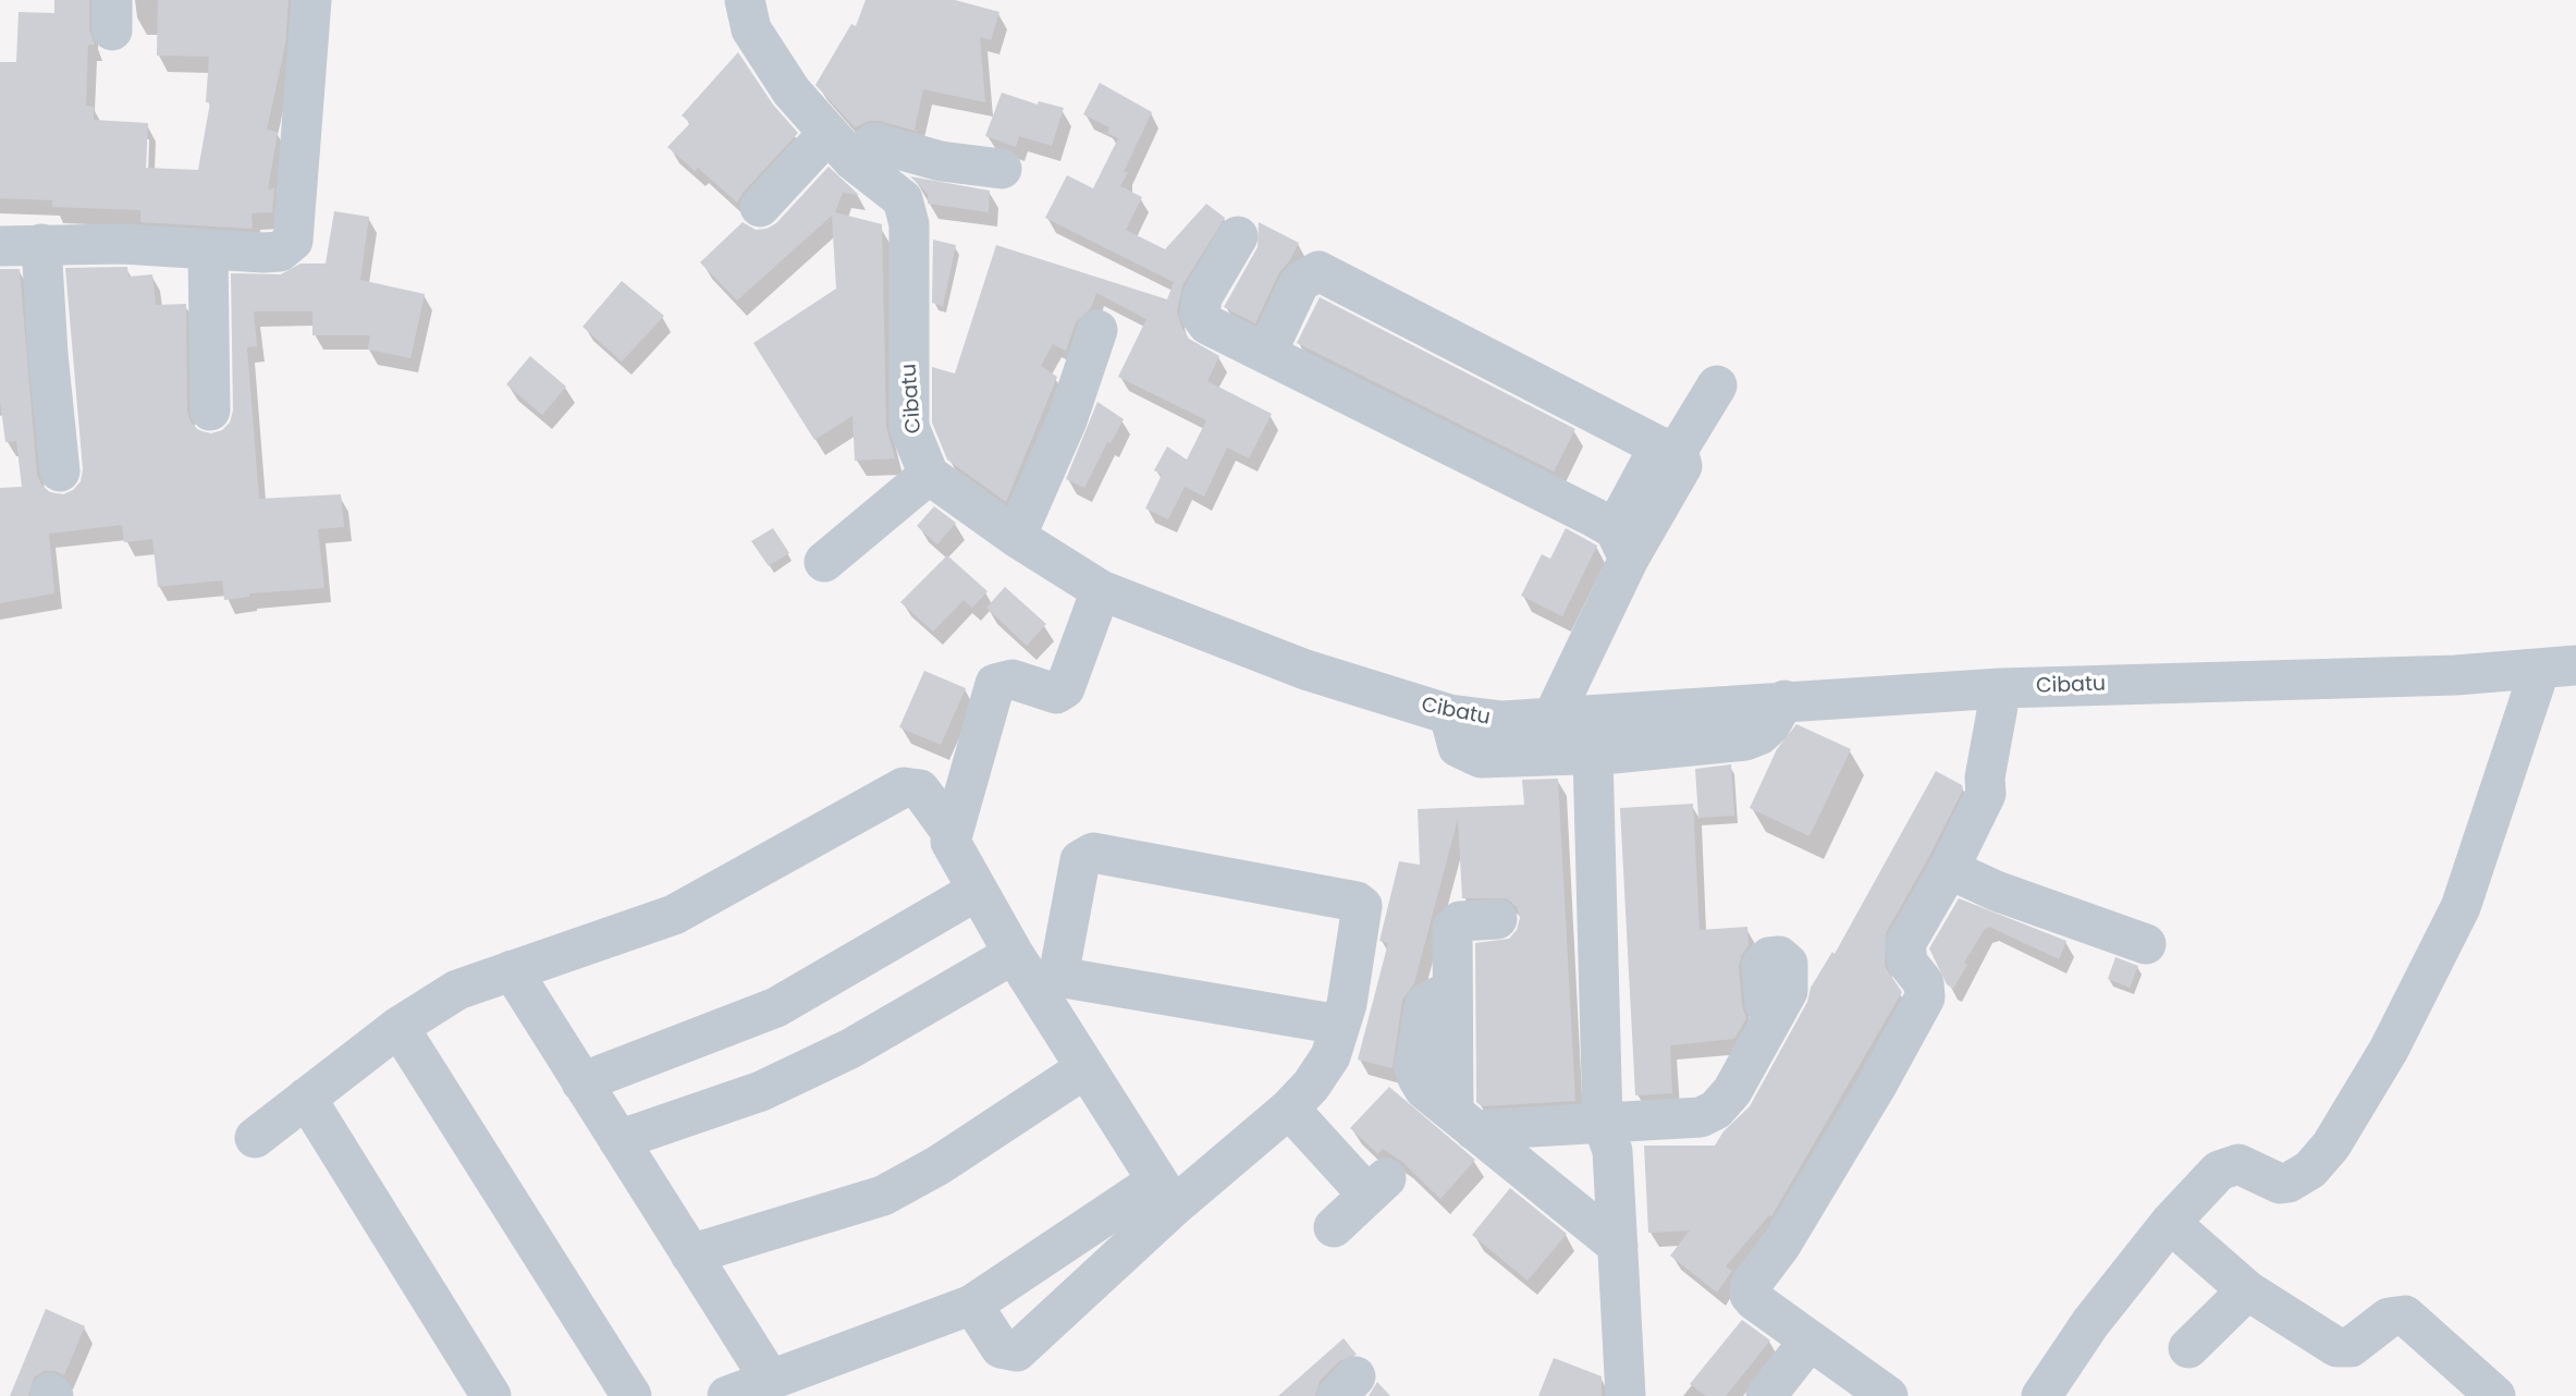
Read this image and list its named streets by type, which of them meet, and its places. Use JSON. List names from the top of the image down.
{
  "streets": {
    "street": ["Cibatu"]
  }
}
